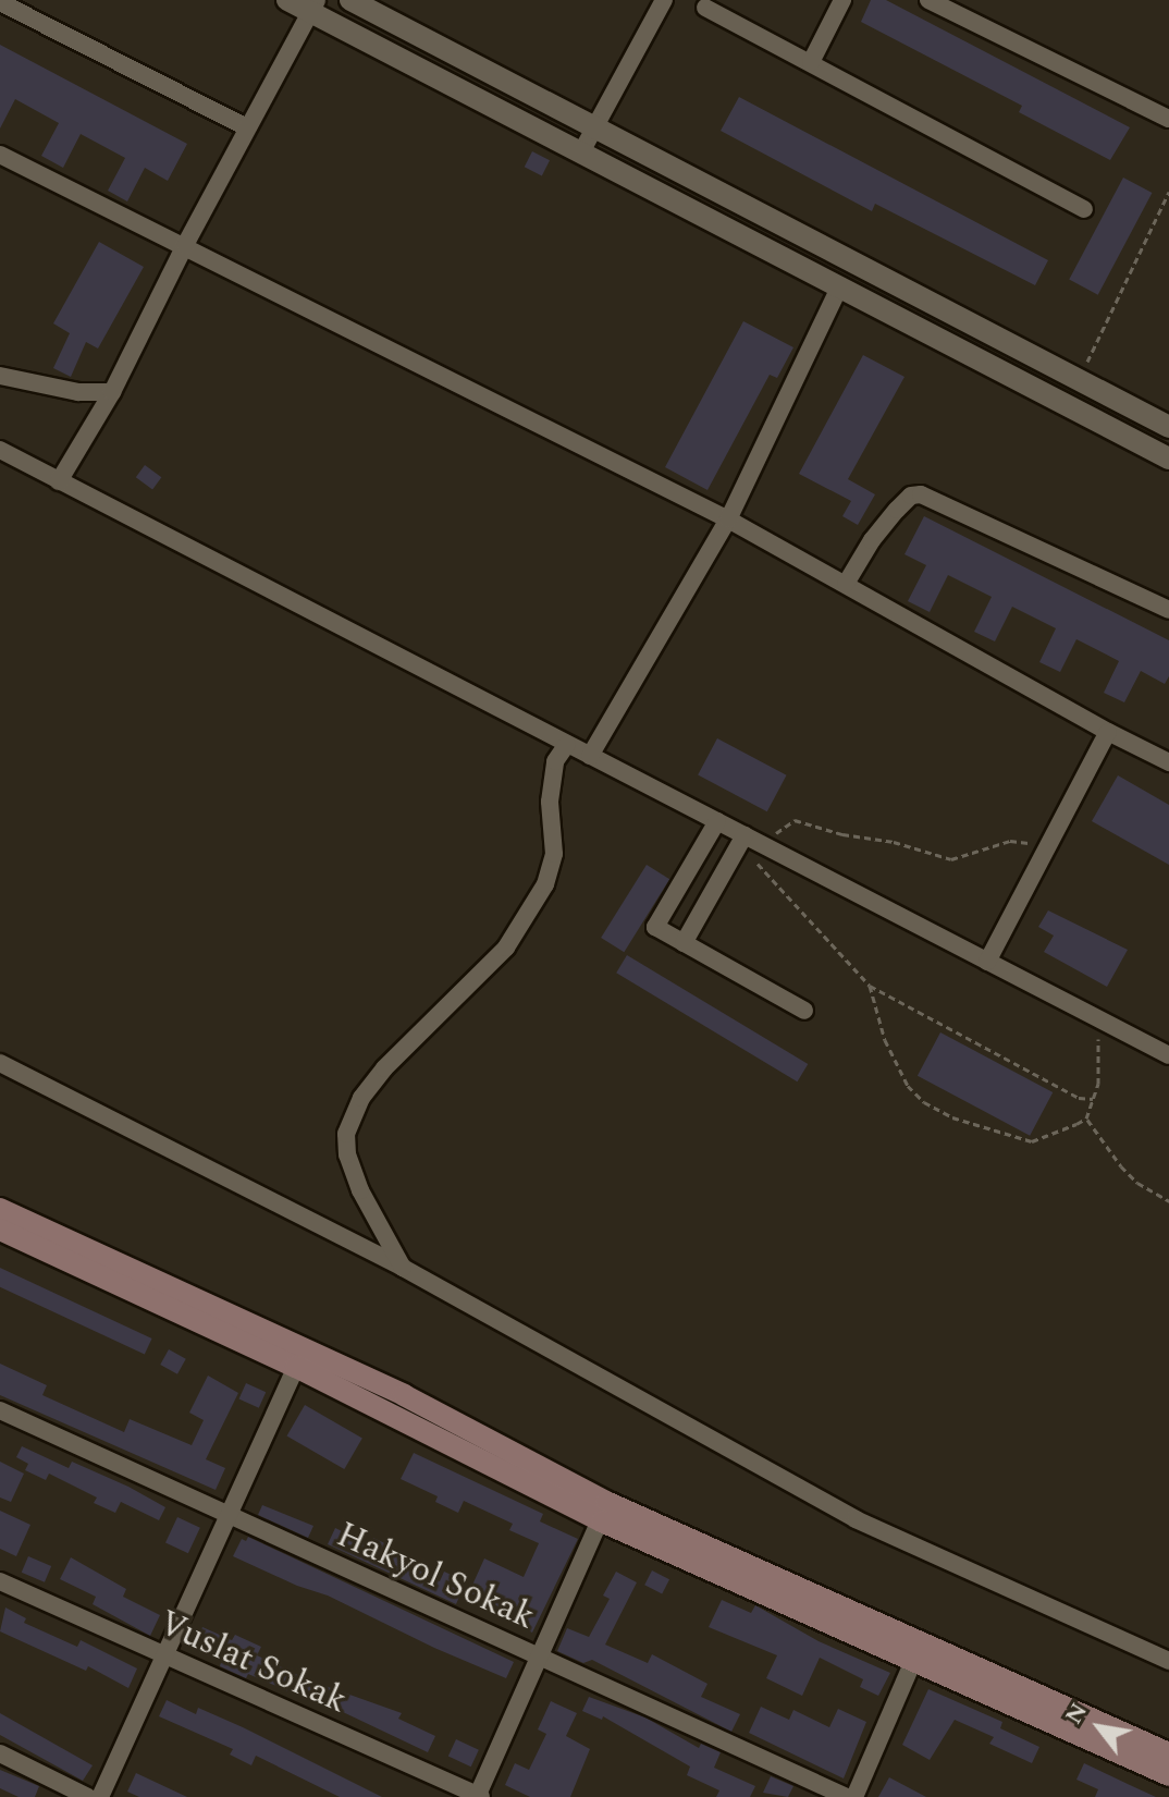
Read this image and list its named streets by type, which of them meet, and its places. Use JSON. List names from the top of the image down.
{
  "streets": {
    "street": ["Hakyol Sokak", "Vuslat Sokak"]
  },
  "north": "top left"
}
